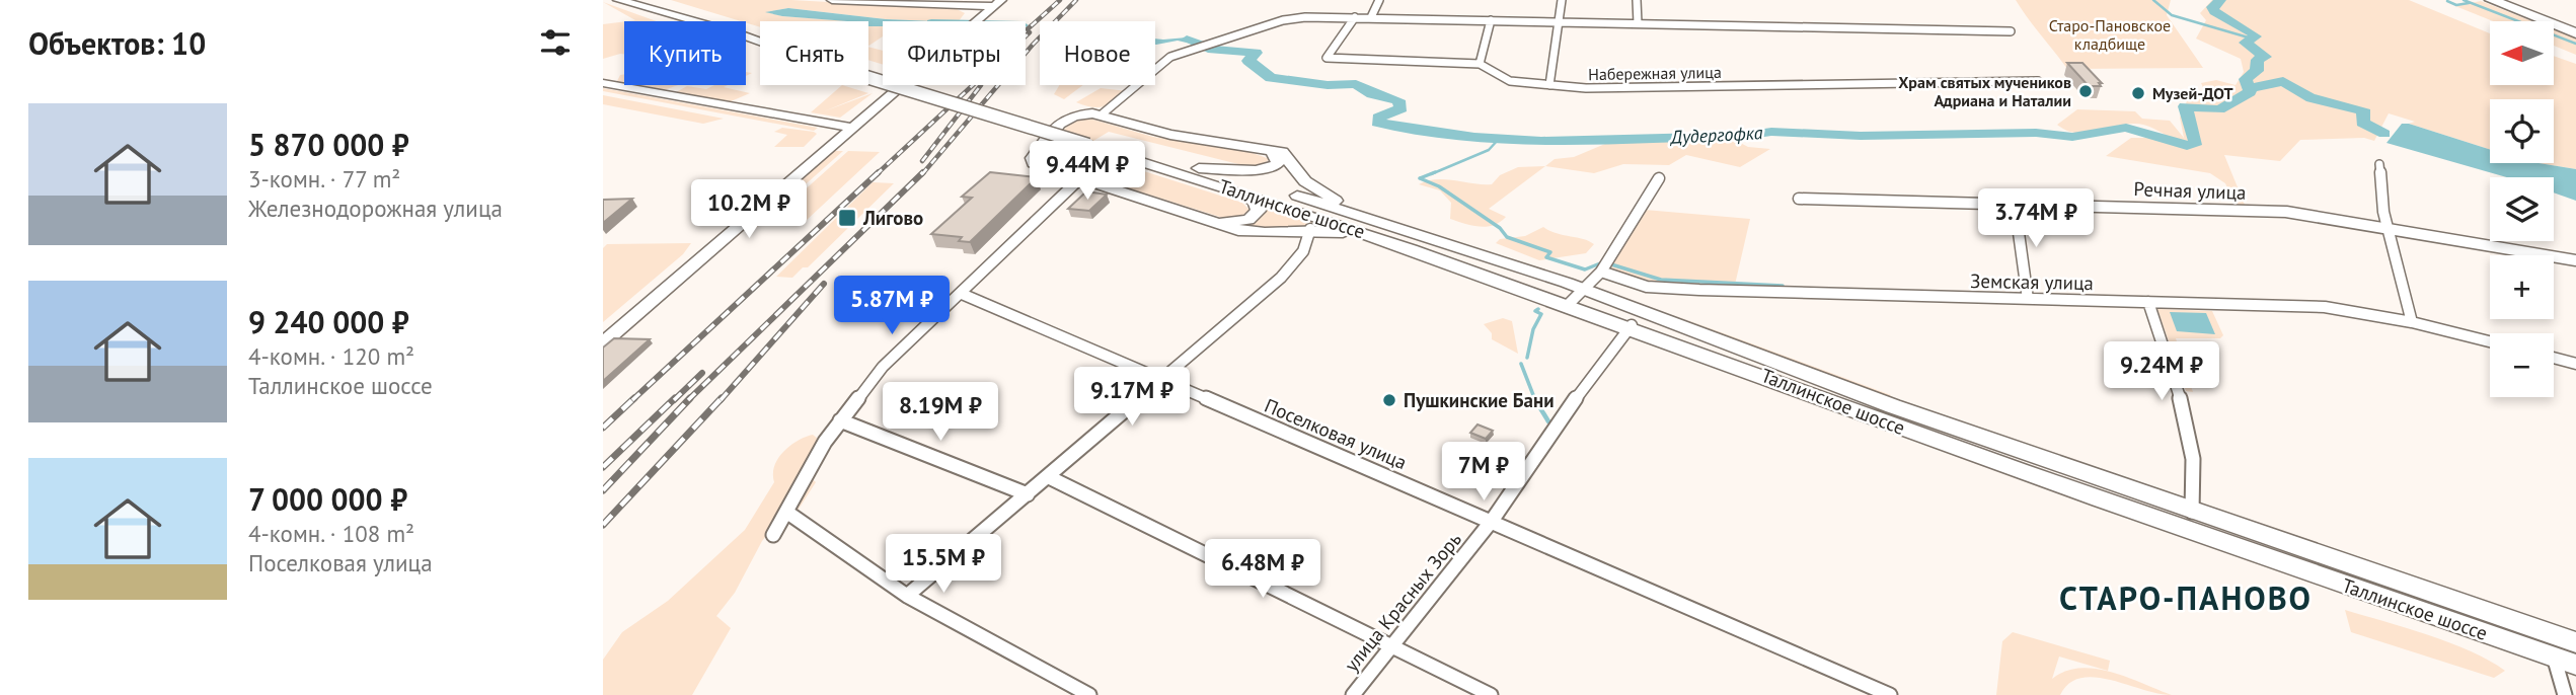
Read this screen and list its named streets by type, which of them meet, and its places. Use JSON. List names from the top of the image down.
{
  "streets": {
    "main road": ["Таллинское шоссе"],
    "street": [
      "Набережная улица",
      "Речная улица",
      "Земская улица",
      "Поселковая улица",
      "улица Красных Зорь"
    ]
  },
  "crossings": [
    ["Таллинское шоссе", "улица Красных Зорь"],
    ["Поселковая улица", "улица Красных Зорь"]
  ],
  "districts": ["СТАРО-ПАНОВО"],
  "water": ["Дудергофка"],
  "parks": ["Старо-Пановское кладбище"],
  "places": {
    "other": ["Храм святых мучеников Адриана и Наталии", "Музей-ДОТ", "Пушкинские Бани"],
    "transit": ["Лигово"]
  },
  "north": "left",
  "page": {
    "heading": "Объектов: 10",
    "map_buttons": ["+", "−"],
    "chip": [
      "Купить",
      "Снять",
      "Фильтры",
      "Новое"
    ],
    "list": [
      {
        "name": "5 870 000 ₽",
        "note": "3-комн. · 77 m² · Железнодорожная улица"
      },
      {
        "name": "9 240 000 ₽",
        "note": "4-комн. · 120 m² · Таллинское шоссе"
      },
      {
        "name": "7 000 000 ₽",
        "note": "4-комн. · 108 m² · Поселковая улица"
      }
    ],
    "price": [
      "9.44M ₽",
      "10.2M ₽",
      "3.74M ₽",
      "5.87M ₽",
      "9.24M ₽",
      "9.17M ₽",
      "8.19M ₽",
      "7M ₽",
      "15.5M ₽",
      "6.48M ₽"
    ]
  }
}
